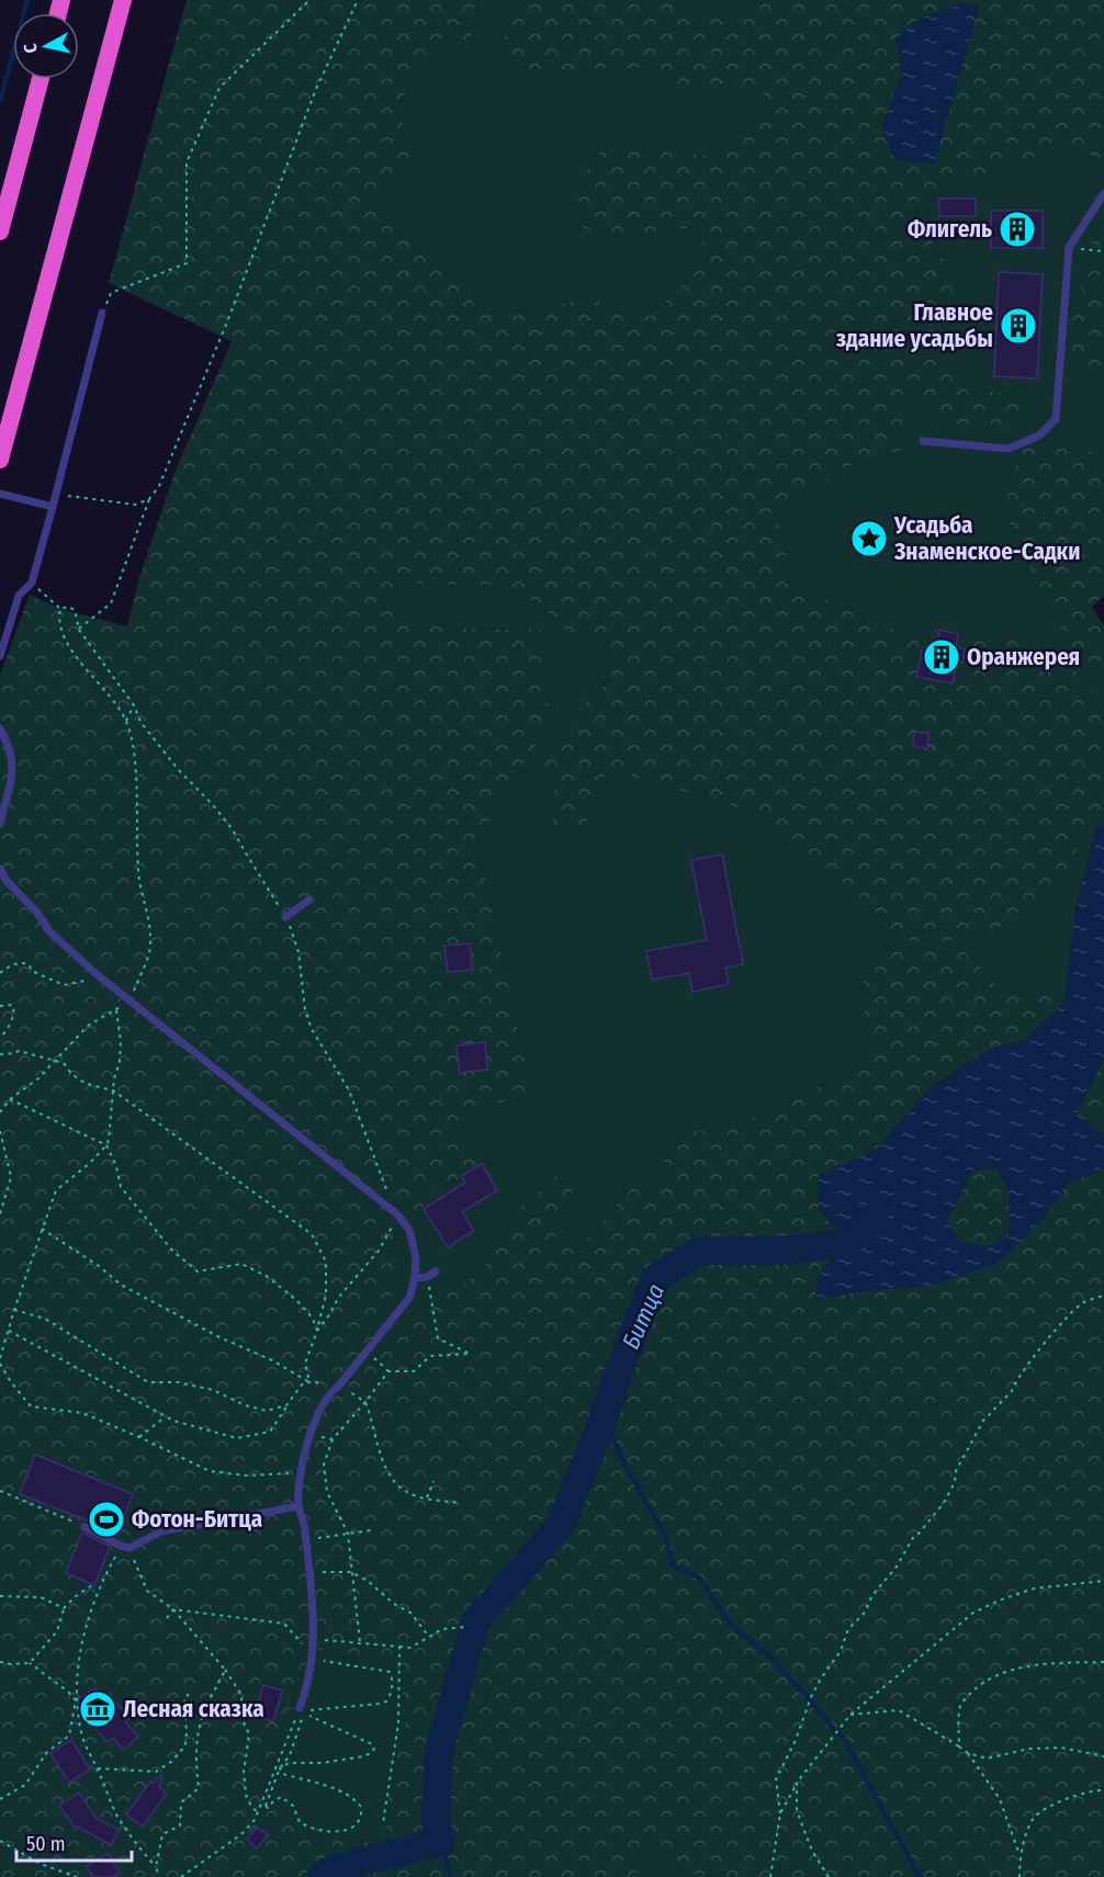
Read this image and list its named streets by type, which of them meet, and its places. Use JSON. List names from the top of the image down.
{
  "water": ["Битца"],
  "places": {
    "building": ["Флигель", "Главное здание усадьбы", "Оранжерея"],
    "place": ["Усадьба Знаменское-Садки"],
    "sports": ["Фотон-Битца"],
    "museum": ["Лесная сказка"]
  },
  "scale_bar": "50 m",
  "north": "left"
}
